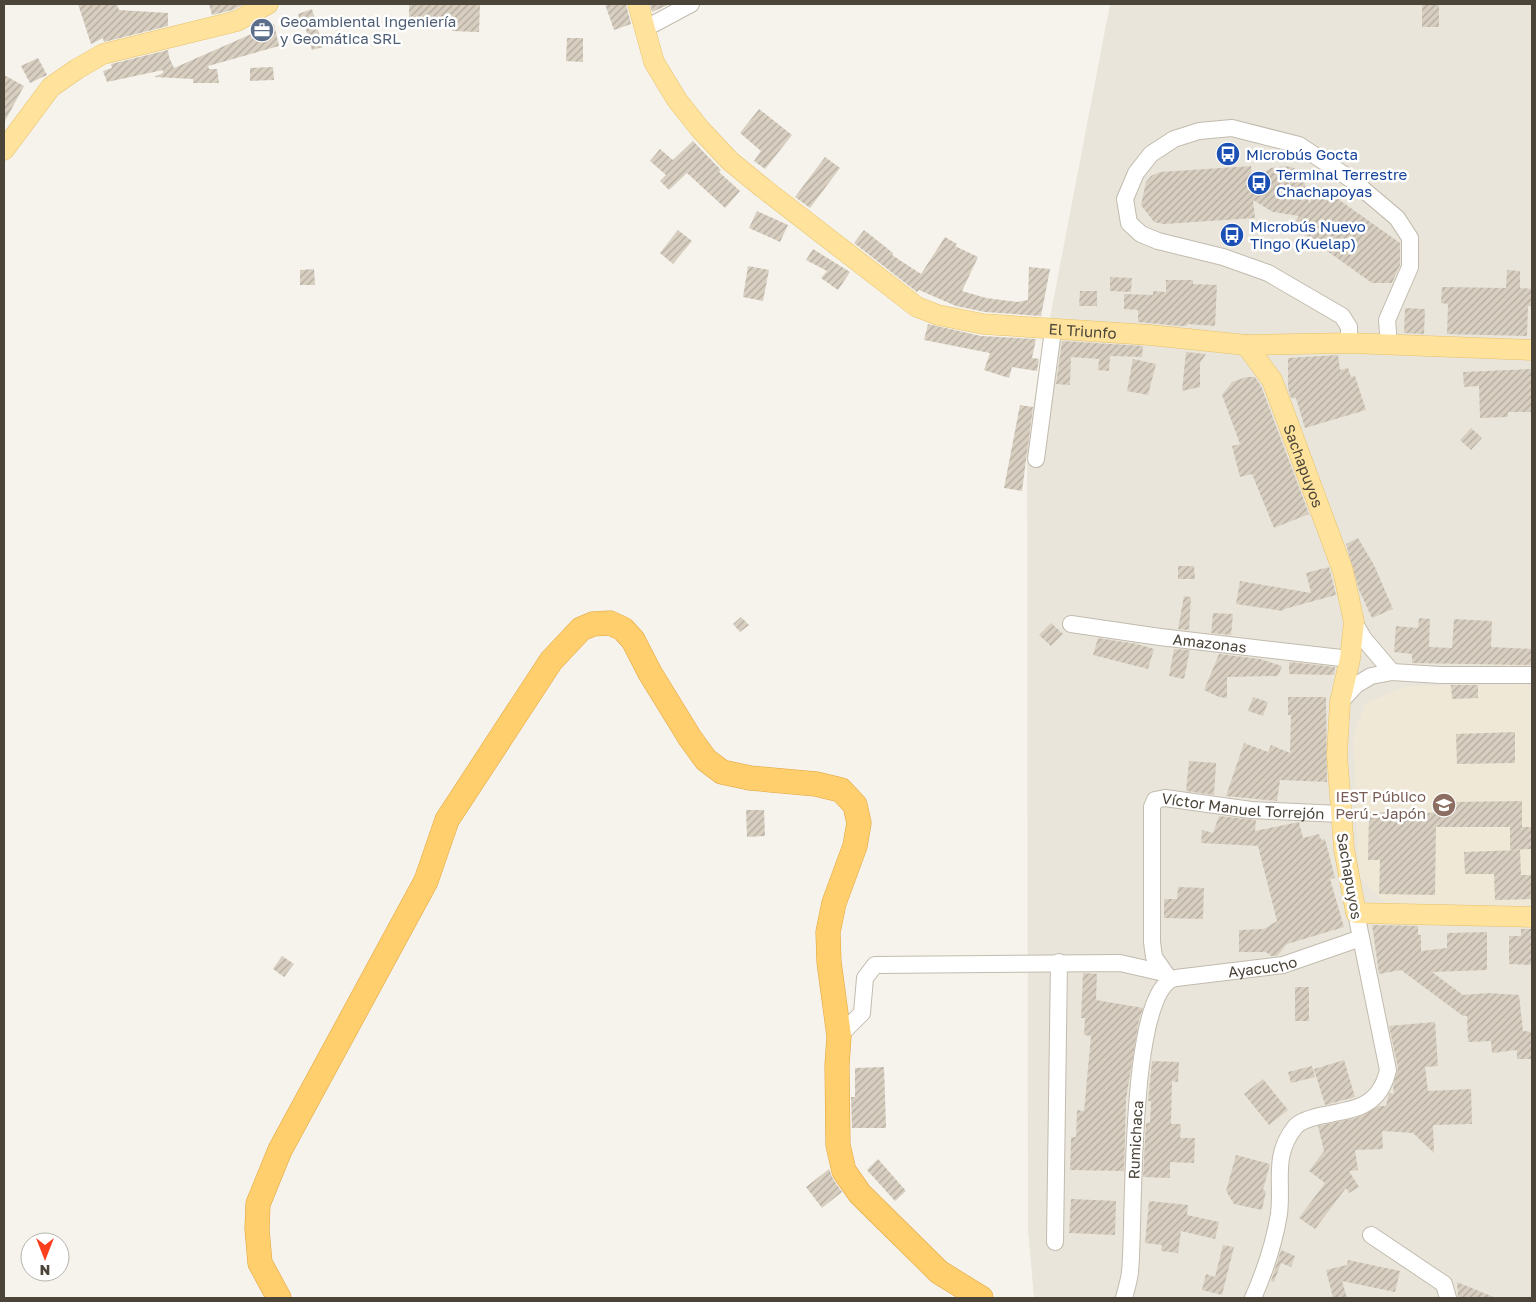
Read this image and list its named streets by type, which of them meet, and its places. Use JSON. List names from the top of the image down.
{
  "streets": {
    "main road": ["El Triunfo", "Sachapuyos"],
    "street": [
      "Amazonas",
      "Víctor Manuel Torrejón",
      "Ayacucho",
      "Rumichaca"
    ]
  },
  "crossings": [
    ["El Triunfo", "Sachapuyos"],
    ["Sachapuyos", "Amazonas"],
    ["Sachapuyos", "Víctor Manuel Torrejón"],
    ["Sachapuyos", "Ayacucho"],
    ["Víctor Manuel Torrejón", "Ayacucho"],
    ["Víctor Manuel Torrejón", "Rumichaca"],
    ["Ayacucho", "Rumichaca"]
  ],
  "places": {
    "office": ["Geoambiental Ingeniería y Geomática SRL"],
    "bus stop": ["Microbús Gocta", "Terminal Terrestre Chachapoyas", "Microbús Nuevo Tingo (Kuelap)"],
    "school or university": ["IEST Público Perú - Japón"]
  },
  "north": "bottom"
}
